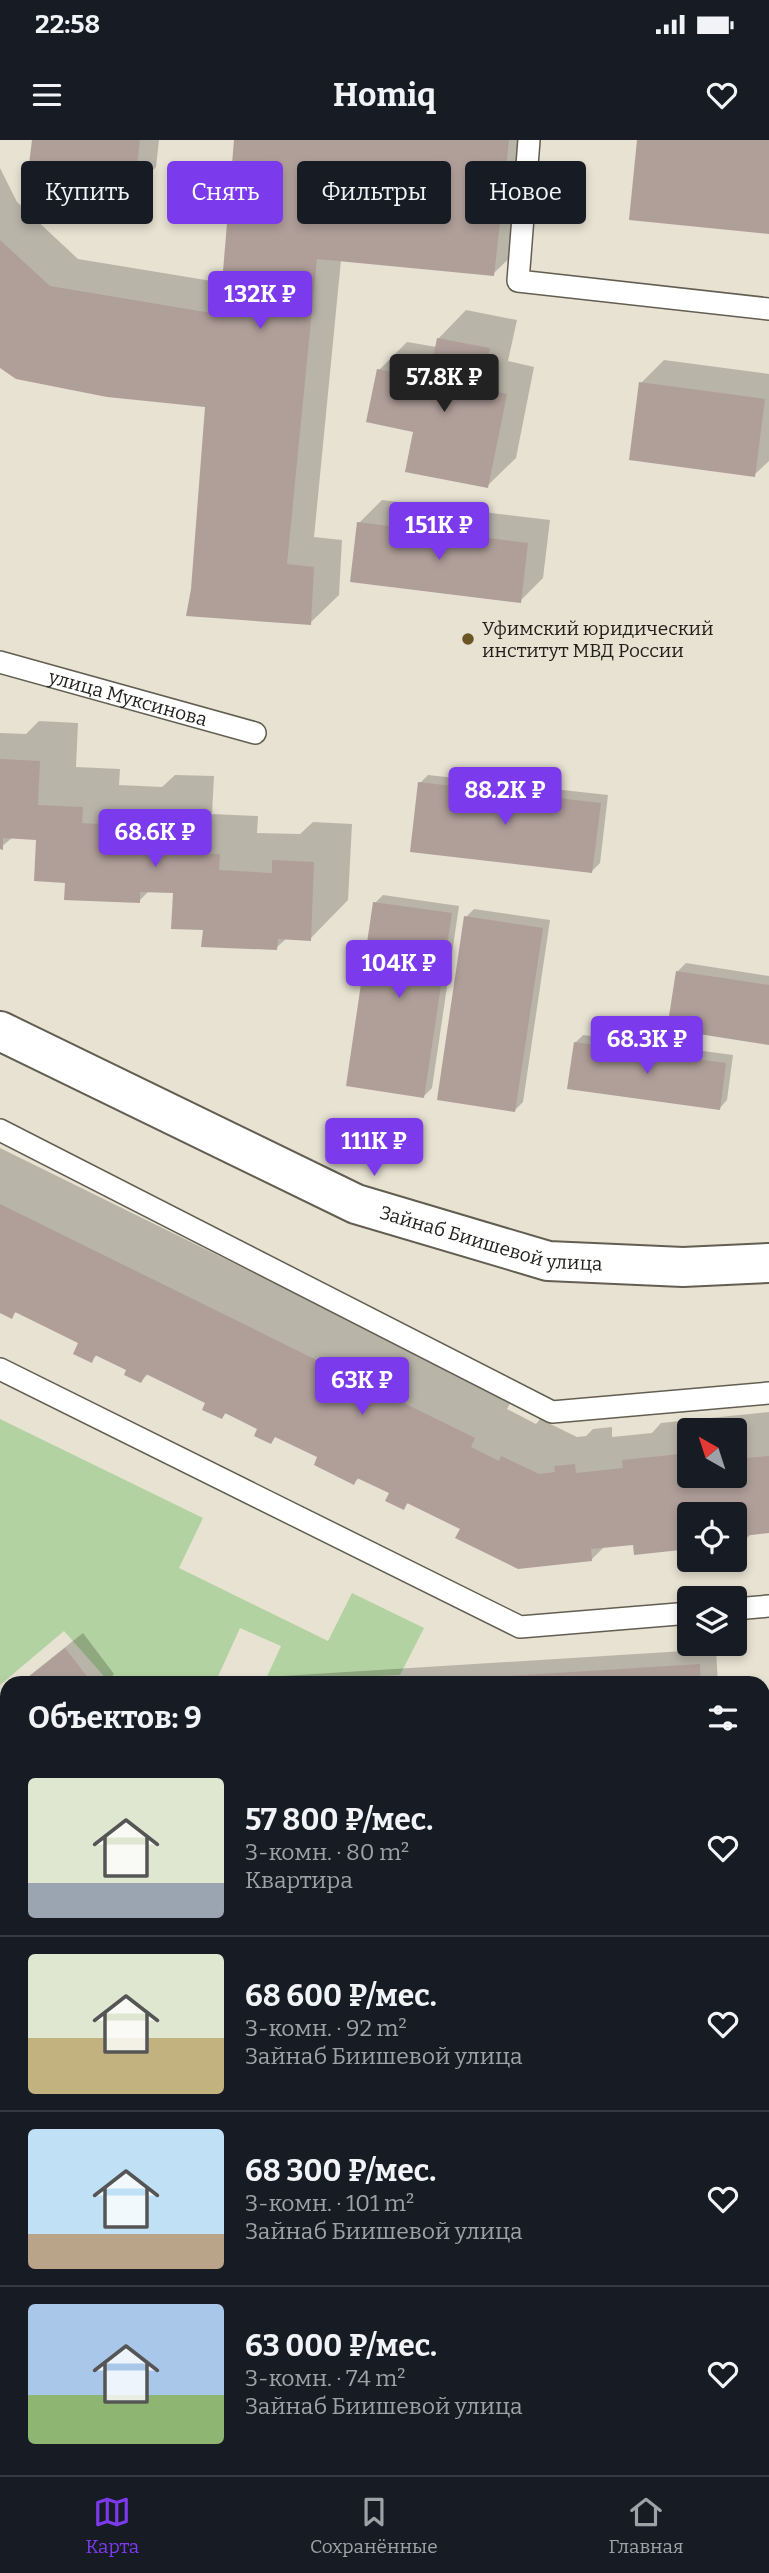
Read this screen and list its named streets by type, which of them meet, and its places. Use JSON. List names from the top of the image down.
{
  "streets": {
    "street": ["Зайнаб Биишевой улица"],
    "lane": ["улица Муксинова"]
  },
  "places": ["Уфимский юридический институт МВД России"],
  "north": "top left",
  "page": {
    "status": "22:58",
    "header": "Homiq",
    "chip": [
      "Купить",
      "Снять",
      "Фильтры",
      "Новое"
    ],
    "price": [
      "132K ₽",
      "57.8K ₽",
      "151K ₽",
      "88.2K ₽",
      "68.6K ₽",
      "104K ₽",
      "68.3K ₽",
      "111K ₽",
      "63K ₽"
    ],
    "heading": "Объектов: 9",
    "list": [
      {
        "name": "57 800 ₽/мес.",
        "note": "3-комн. · 80 m² · Квартира"
      },
      {
        "name": "68 600 ₽/мес.",
        "note": "3-комн. · 92 m² · Зайнаб Биишевой улица"
      },
      {
        "name": "68 300 ₽/мес.",
        "note": "3-комн. · 101 m² · Зайнаб Биишевой улица"
      },
      {
        "name": "63 000 ₽/мес.",
        "note": "3-комн. · 74 m² · Зайнаб Биишевой улица"
      }
    ],
    "tabs": ["Карта", "Сохранённые", "Главная"]
  }
}
